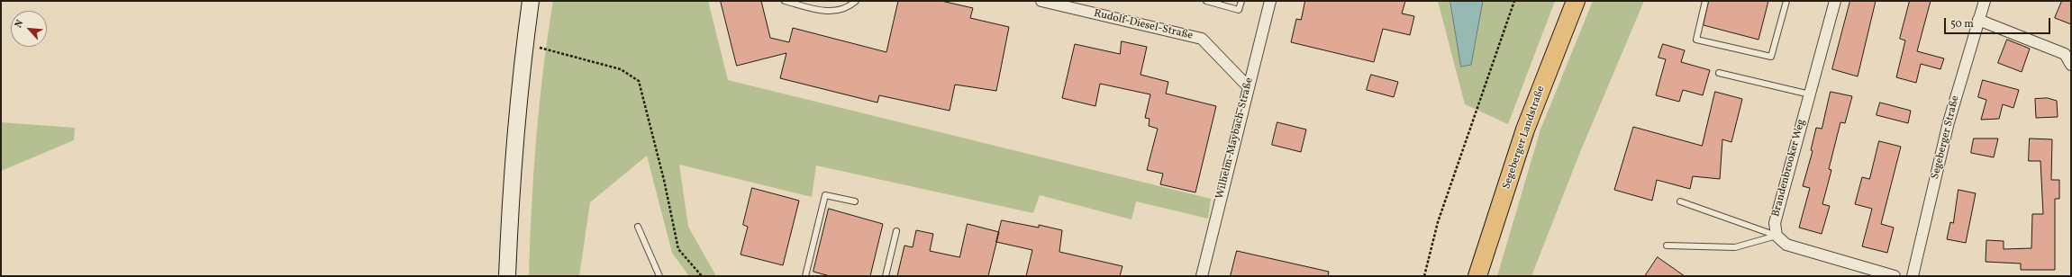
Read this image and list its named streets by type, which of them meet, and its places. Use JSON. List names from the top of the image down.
{
  "streets": {
    "main road": ["Segeberger Landstraße"],
    "street": [
      "Rudolf-Diesel-Straße",
      "Segeberger Straße",
      "Wilhelm-Maybach-Straße",
      "Brandenbrooker Weg"
    ]
  },
  "crossings": [
    ["Rudolf-Diesel-Straße", "Wilhelm-Maybach-Straße"]
  ],
  "scale_bar": "50 m",
  "north": "top left"
}
